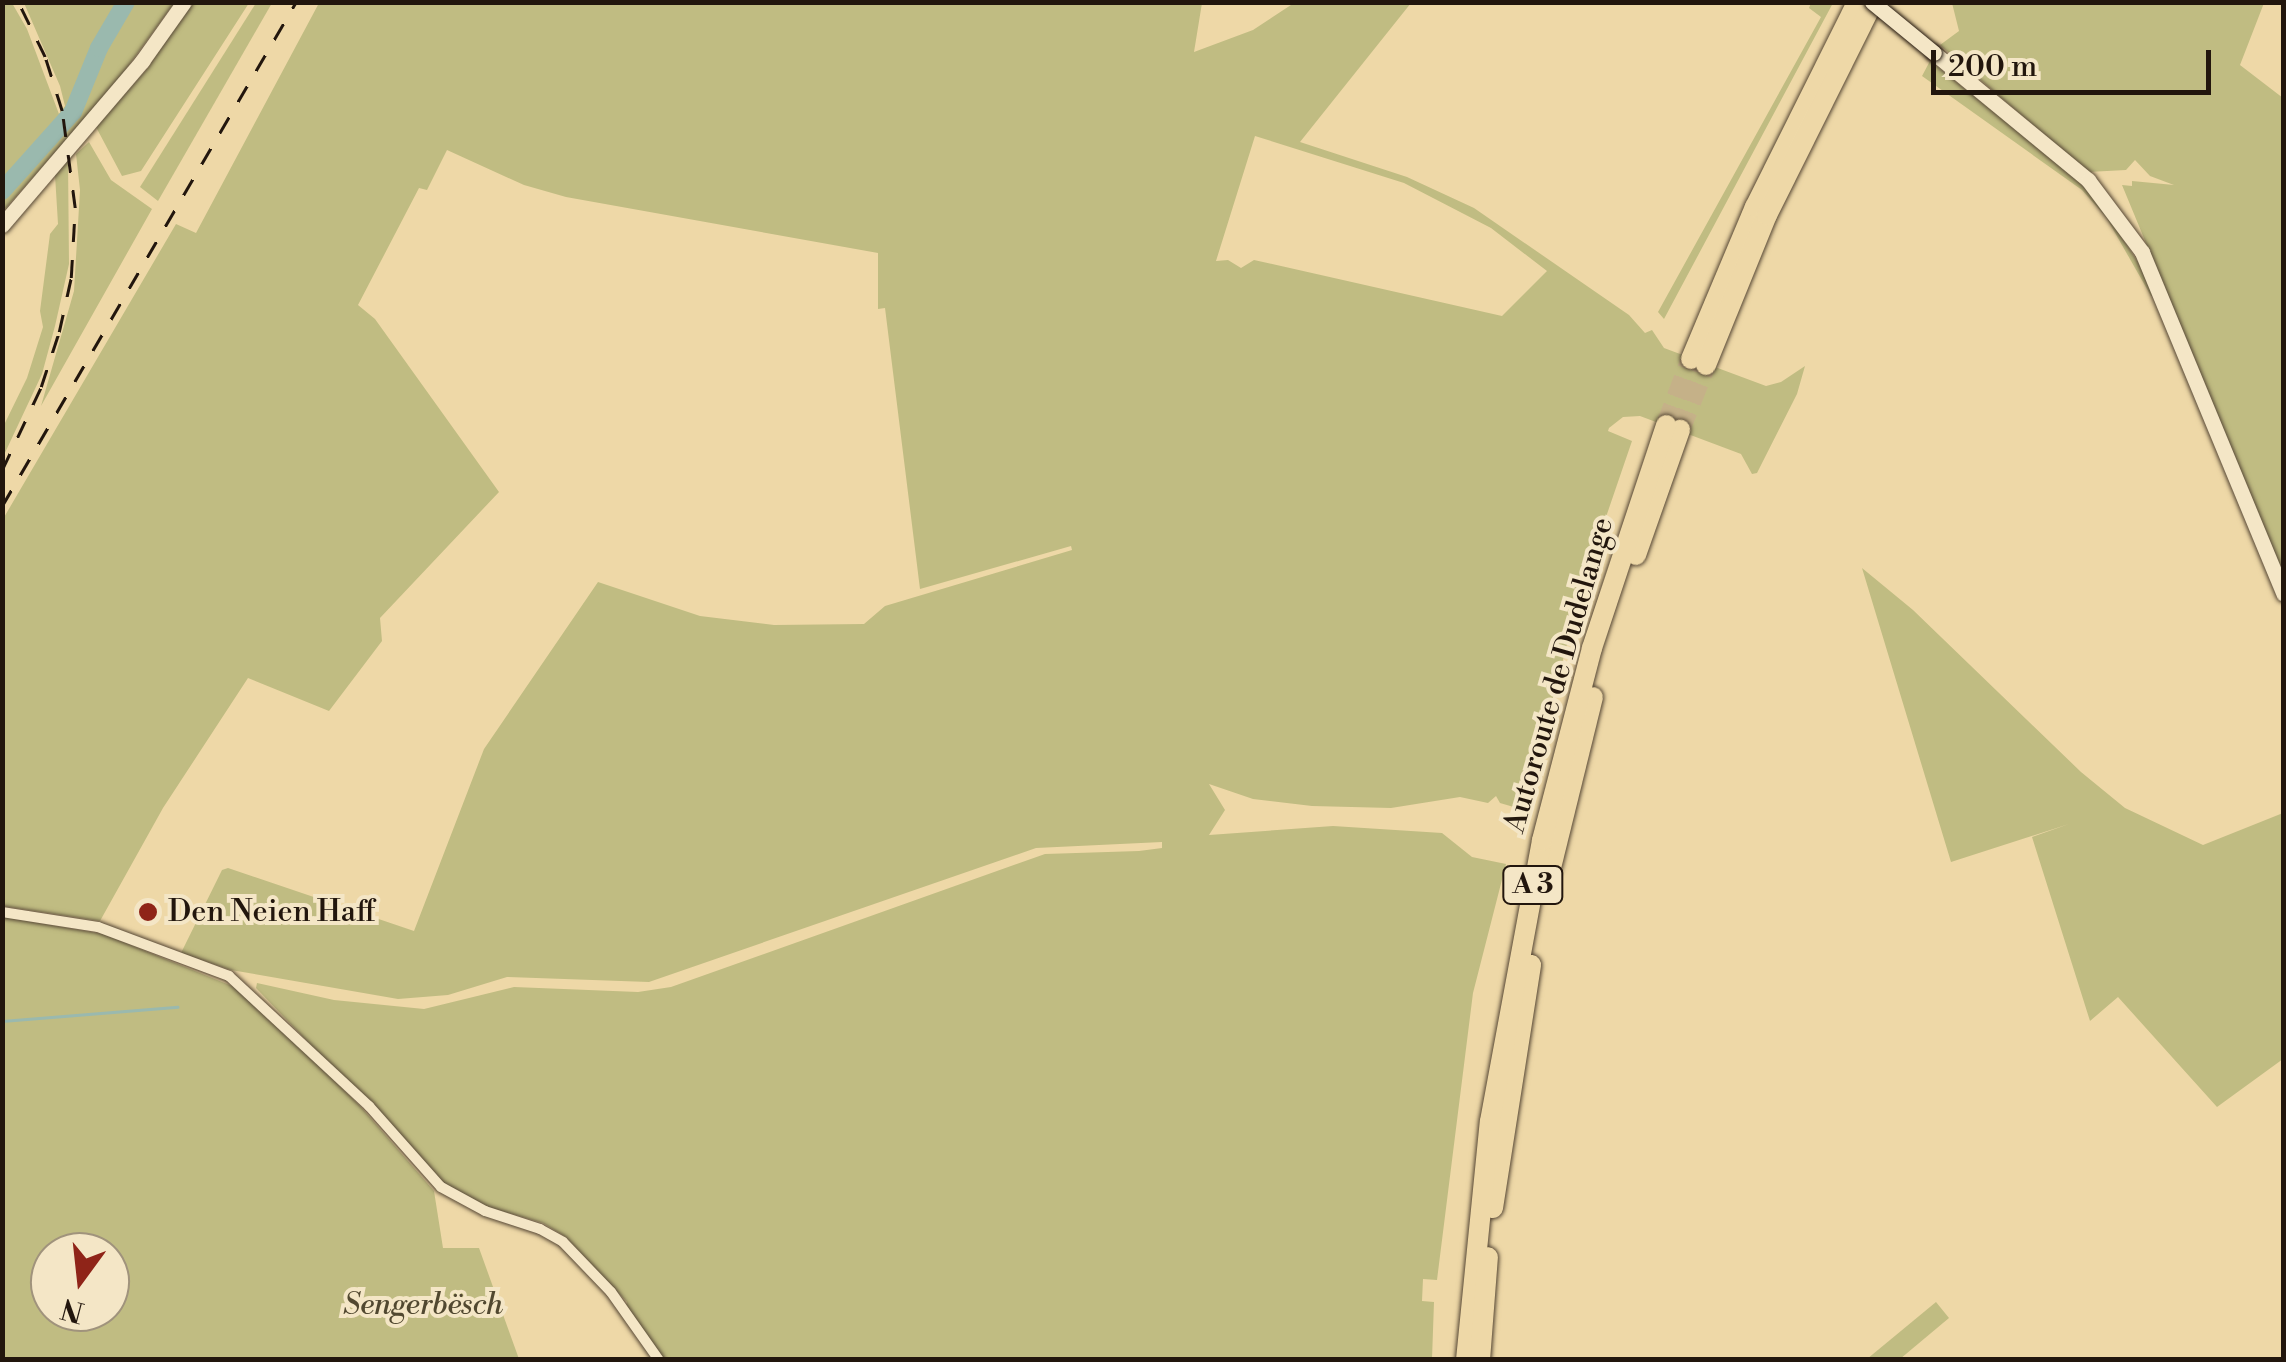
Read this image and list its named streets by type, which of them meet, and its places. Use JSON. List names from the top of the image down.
{
  "streets": {
    "highway": ["Autoroute de Dudelange", "A 3"]
  },
  "parks": ["Sengerbësch"],
  "places": ["Den Neien Haff"],
  "scale_bar": "200 m",
  "north": "bottom"
}
